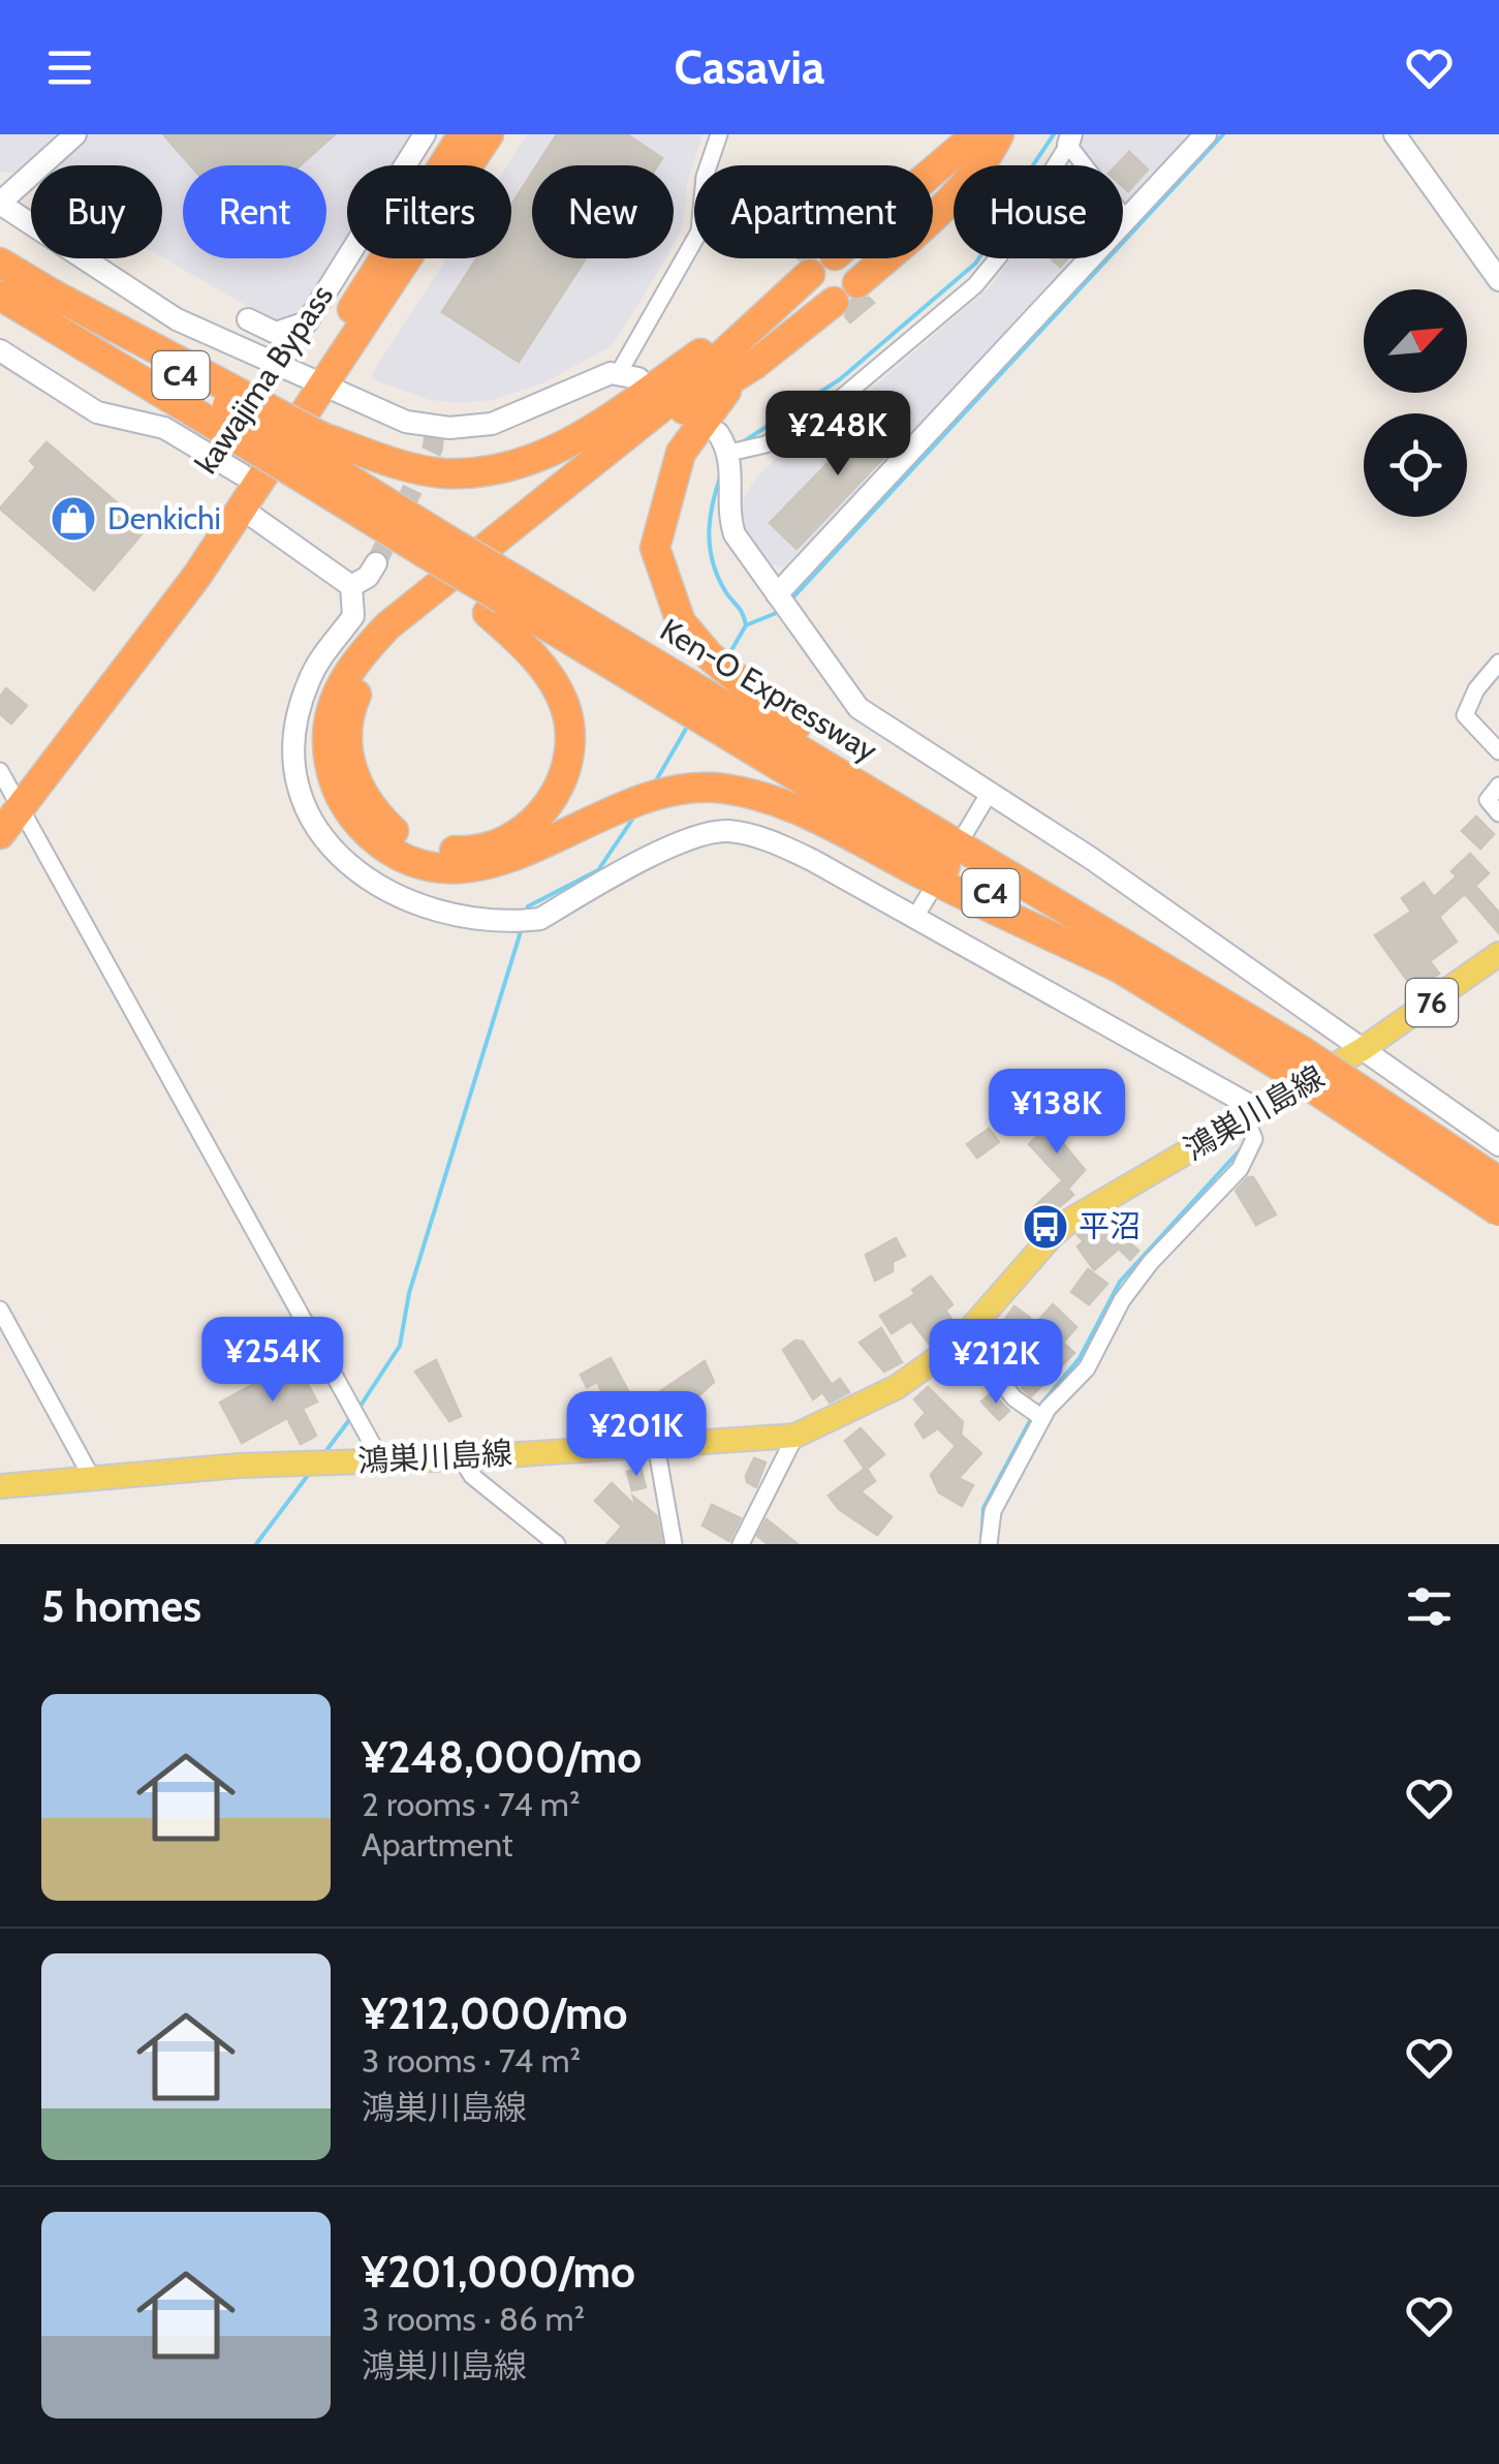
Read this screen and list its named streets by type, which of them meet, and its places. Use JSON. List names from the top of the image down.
{
  "streets": {
    "highway": ["C4", "kawajima Bypass", "Ken-O Expressway"],
    "main road": ["76", "鴻巣川島線"]
  },
  "crossings": [
    ["76", "鴻巣川島線"]
  ],
  "places": {
    "shop": ["Denkichi"],
    "bus stop": ["平沼"]
  },
  "north": "top right",
  "page": {
    "header": "Casavia",
    "chip": [
      "Buy",
      "Rent",
      "Filters",
      "New",
      "Apartment",
      "House"
    ],
    "price": [
      "¥248K",
      "¥138K",
      "¥254K",
      "¥212K",
      "¥201K"
    ],
    "heading": "5 homes",
    "list": [
      {
        "name": "¥248,000/mo",
        "note": "2 rooms · 74 m² · Apartment"
      },
      {
        "name": "¥212,000/mo",
        "note": "3 rooms · 74 m² · 鴻巣川島線"
      },
      {
        "name": "¥201,000/mo",
        "note": "3 rooms · 86 m² · 鴻巣川島線"
      }
    ]
  }
}
